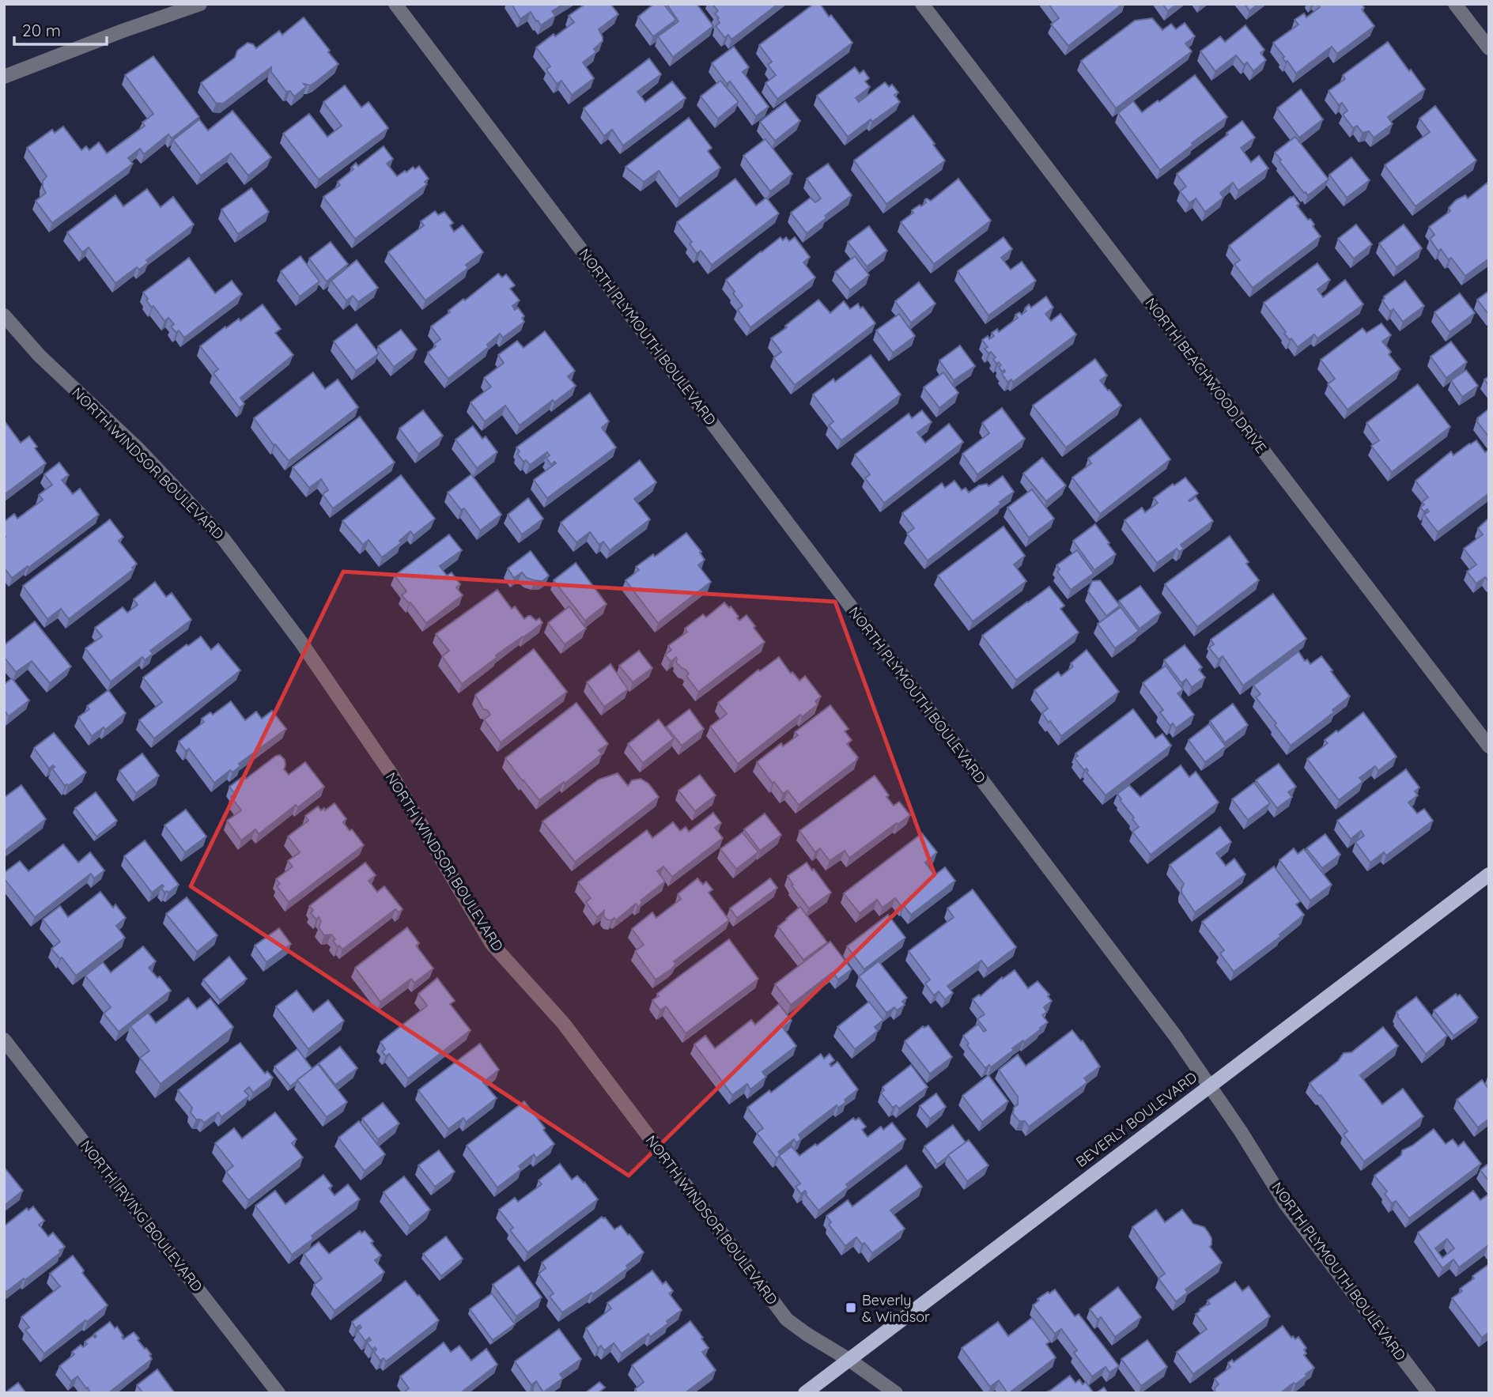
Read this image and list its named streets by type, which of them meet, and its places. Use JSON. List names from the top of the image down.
{
  "streets": {
    "main road": ["BEVERLY BOULEVARD"],
    "street": [
      "NORTH PLYMOUTH BOULEVARD",
      "NORTH BEACHWOOD DRIVE",
      "NORTH WINDSOR BOULEVARD",
      "NORTH IRVING BOULEVARD"
    ]
  },
  "crossings": [
    ["NORTH PLYMOUTH BOULEVARD", "BEVERLY BOULEVARD"],
    ["NORTH WINDSOR BOULEVARD", "BEVERLY BOULEVARD"]
  ],
  "places": {
    "transit": ["Beverly & Windsor"]
  },
  "scale_bar": "20 m"
}
